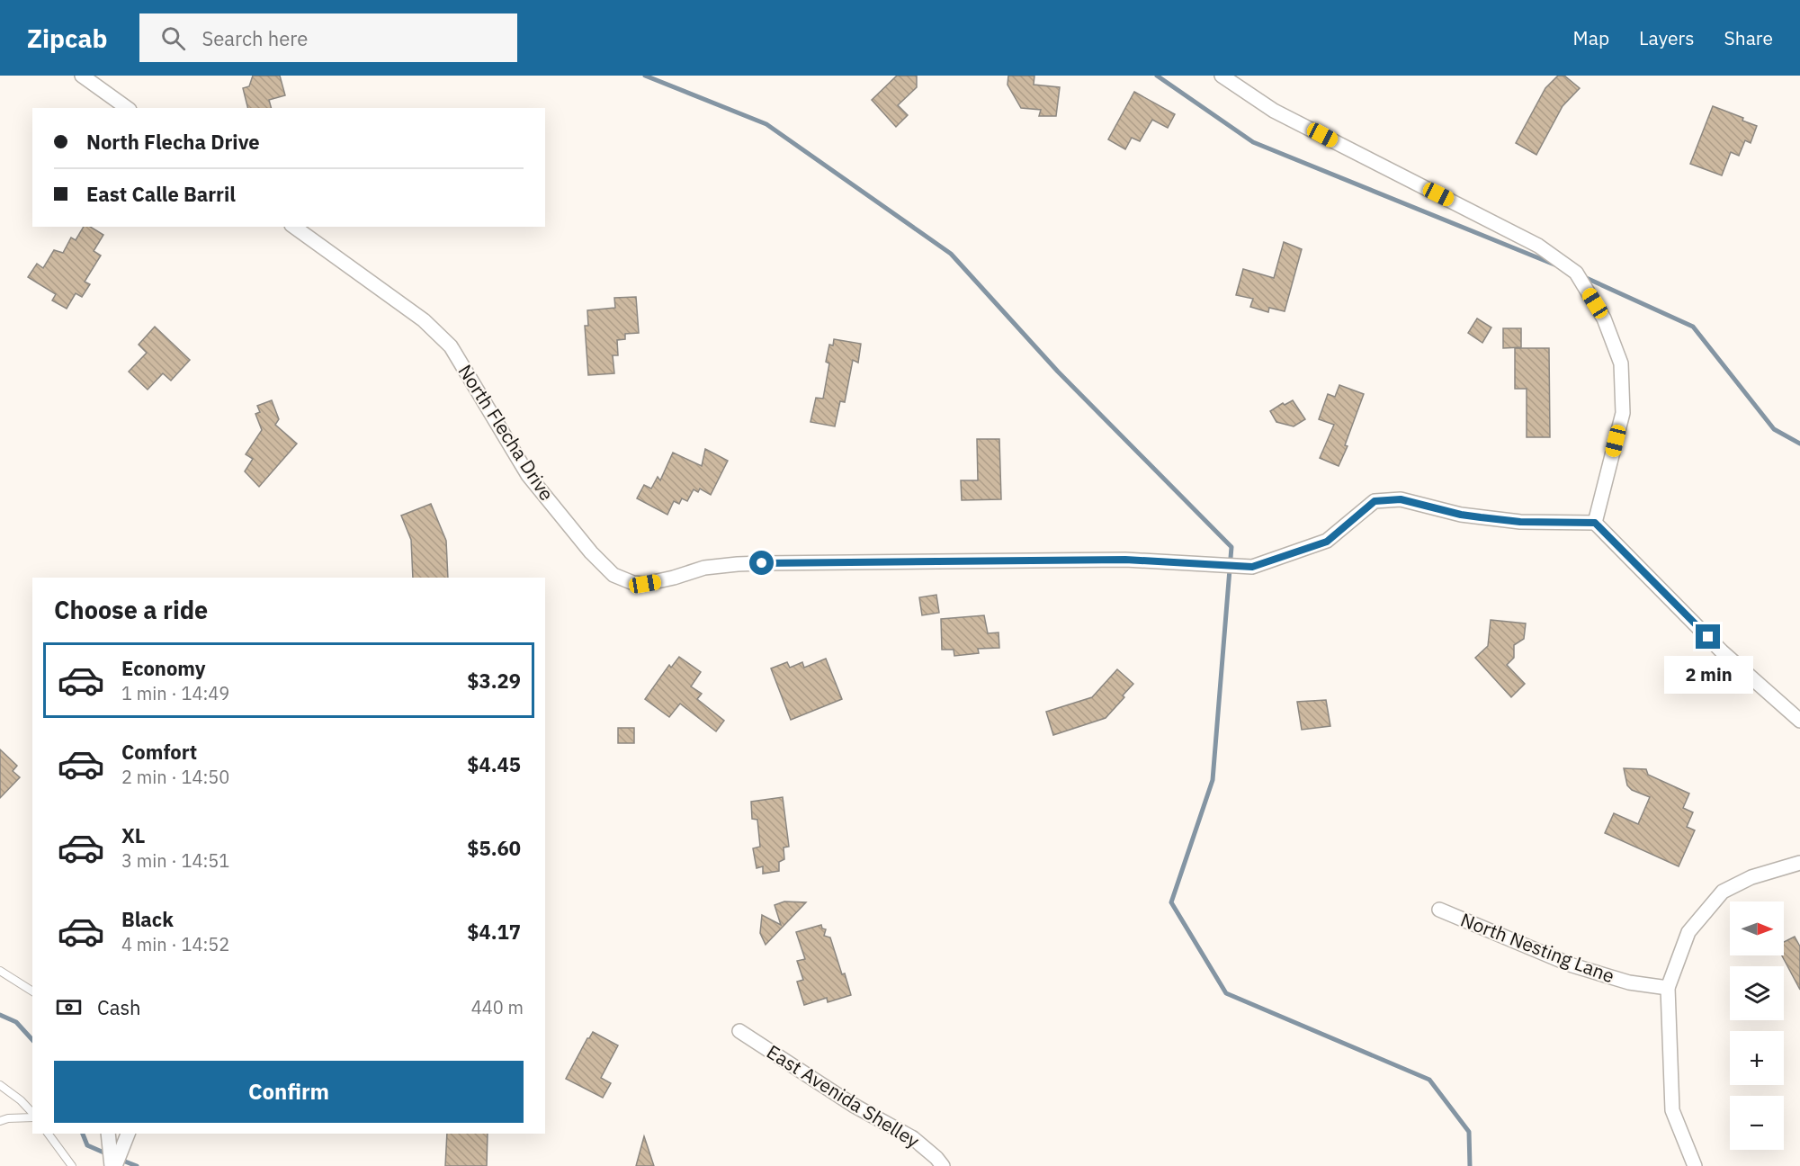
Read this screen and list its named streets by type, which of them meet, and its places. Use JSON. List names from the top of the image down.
{
  "streets": {
    "street": ["North Flecha Drive", "North Nesting Lane", "East Avenida Shelley"]
  },
  "north": "right",
  "page": {
    "header": "Zipcab",
    "search": "Search here",
    "nav": ["Map", "Layers", "Share"],
    "banner": ["North Flecha Drive", "East Calle Barril"],
    "heading": "Choose a ride",
    "list": [
      {
        "name": "Economy",
        "note": "1 min · 14:49",
        "value": "$3.29"
      },
      {
        "name": "Comfort",
        "note": "2 min · 14:50",
        "value": "$4.45"
      },
      {
        "name": "XL",
        "note": "3 min · 14:51",
        "value": "$5.60"
      },
      {
        "name": "Black",
        "note": "4 min · 14:52",
        "value": "$4.17"
      }
    ],
    "bubble": "2 min",
    "map_buttons": ["+", "−"],
    "pay": ["Cash", "440 m"],
    "buttons": "Confirm"
  }
}
